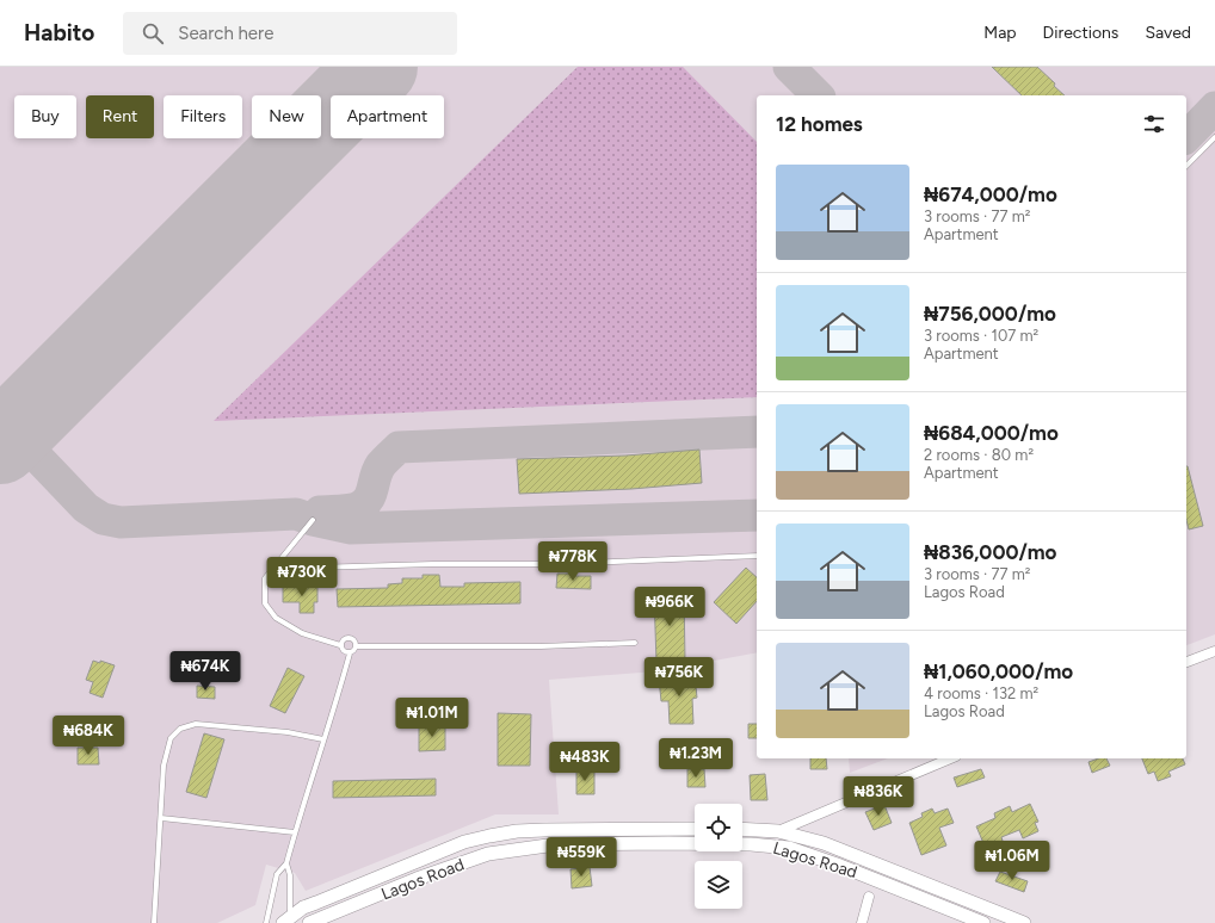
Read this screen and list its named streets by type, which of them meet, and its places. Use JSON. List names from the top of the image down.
{
  "streets": {
    "main road": ["Lagos Road"]
  },
  "page": {
    "header": "Habito",
    "search": "Search here",
    "nav": ["Map", "Directions", "Saved"],
    "chip": [
      "Buy",
      "Rent",
      "Filters",
      "New",
      "Apartment"
    ],
    "heading": "12 homes",
    "list": [
      {
        "name": "₦674,000/mo",
        "note": "3 rooms · 77 m² · Apartment"
      },
      {
        "name": "₦756,000/mo",
        "note": "3 rooms · 107 m² · Apartment"
      },
      {
        "name": "₦684,000/mo",
        "note": "2 rooms · 80 m² · Apartment"
      },
      {
        "name": "₦836,000/mo",
        "note": "3 rooms · 77 m² · Lagos Road"
      },
      {
        "name": "₦1,060,000/mo",
        "note": "4 rooms · 132 m² · Lagos Road"
      }
    ],
    "price": [
      "₦778K",
      "₦730K",
      "₦966K",
      "₦674K",
      "₦756K",
      "₦1.01M",
      "₦684K",
      "₦1.23M",
      "₦483K",
      "₦836K",
      "₦559K",
      "₦1.06M"
    ]
  }
}
